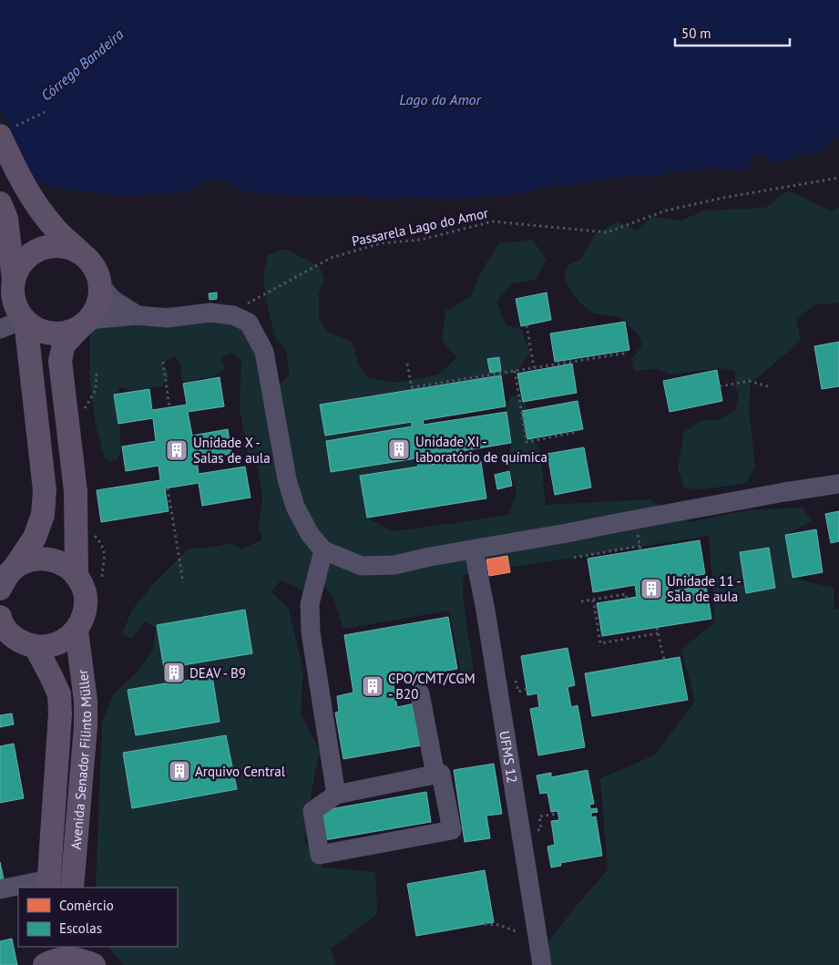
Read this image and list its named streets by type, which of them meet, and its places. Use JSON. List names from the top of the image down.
{
  "streets": {
    "main road": ["Avenida Senador Filinto Müller"],
    "lane": ["UFMS 12"],
    "path": ["Passarela Lago do Amor"]
  },
  "water": ["Córrego Bandeira", "Lago do Amor"],
  "places": {
    "building": [
      "Unidade XI - laboratório de química",
      "Unidade X - Salas de aula",
      "Unidade 11 - Sala de aula",
      "DEAV - B9",
      "CPO/CMT/CGM - B20",
      "Arquivo Central"
    ]
  },
  "legend": ["Comércio", "Escolas"],
  "scale_bar": "50 m"
}
